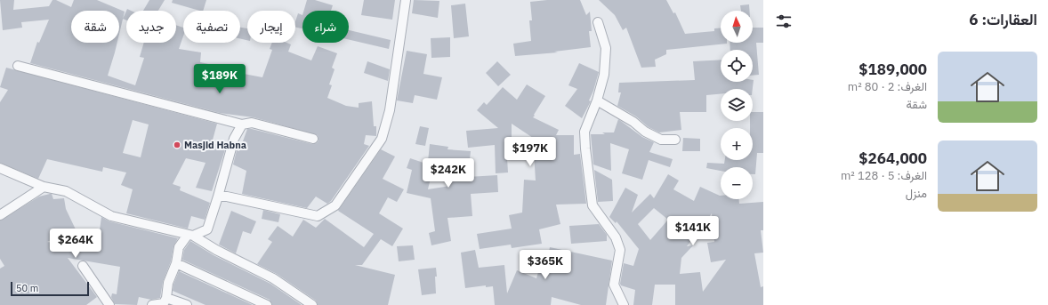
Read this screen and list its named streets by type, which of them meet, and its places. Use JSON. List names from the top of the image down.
{
  "places": ["Masjid Habna"],
  "scale_bar": "50 m",
  "north": "top",
  "page": {
    "heading": "العقارات: 6",
    "map_buttons": ["+", "−"],
    "chip": [
      "شراء",
      "إيجار",
      "تصفية",
      "جديد",
      "شقة"
    ],
    "list": [
      {
        "name": "$189,000",
        "note": "الغرف: 2 · 80 m² · شقة"
      },
      {
        "name": "$264,000",
        "note": "الغرف: 5 · 128 m² · منزل"
      }
    ],
    "price": [
      "$189K",
      "$197K",
      "$242K",
      "$141K",
      "$264K",
      "$365K"
    ],
    "scale": "50 m"
  }
}
